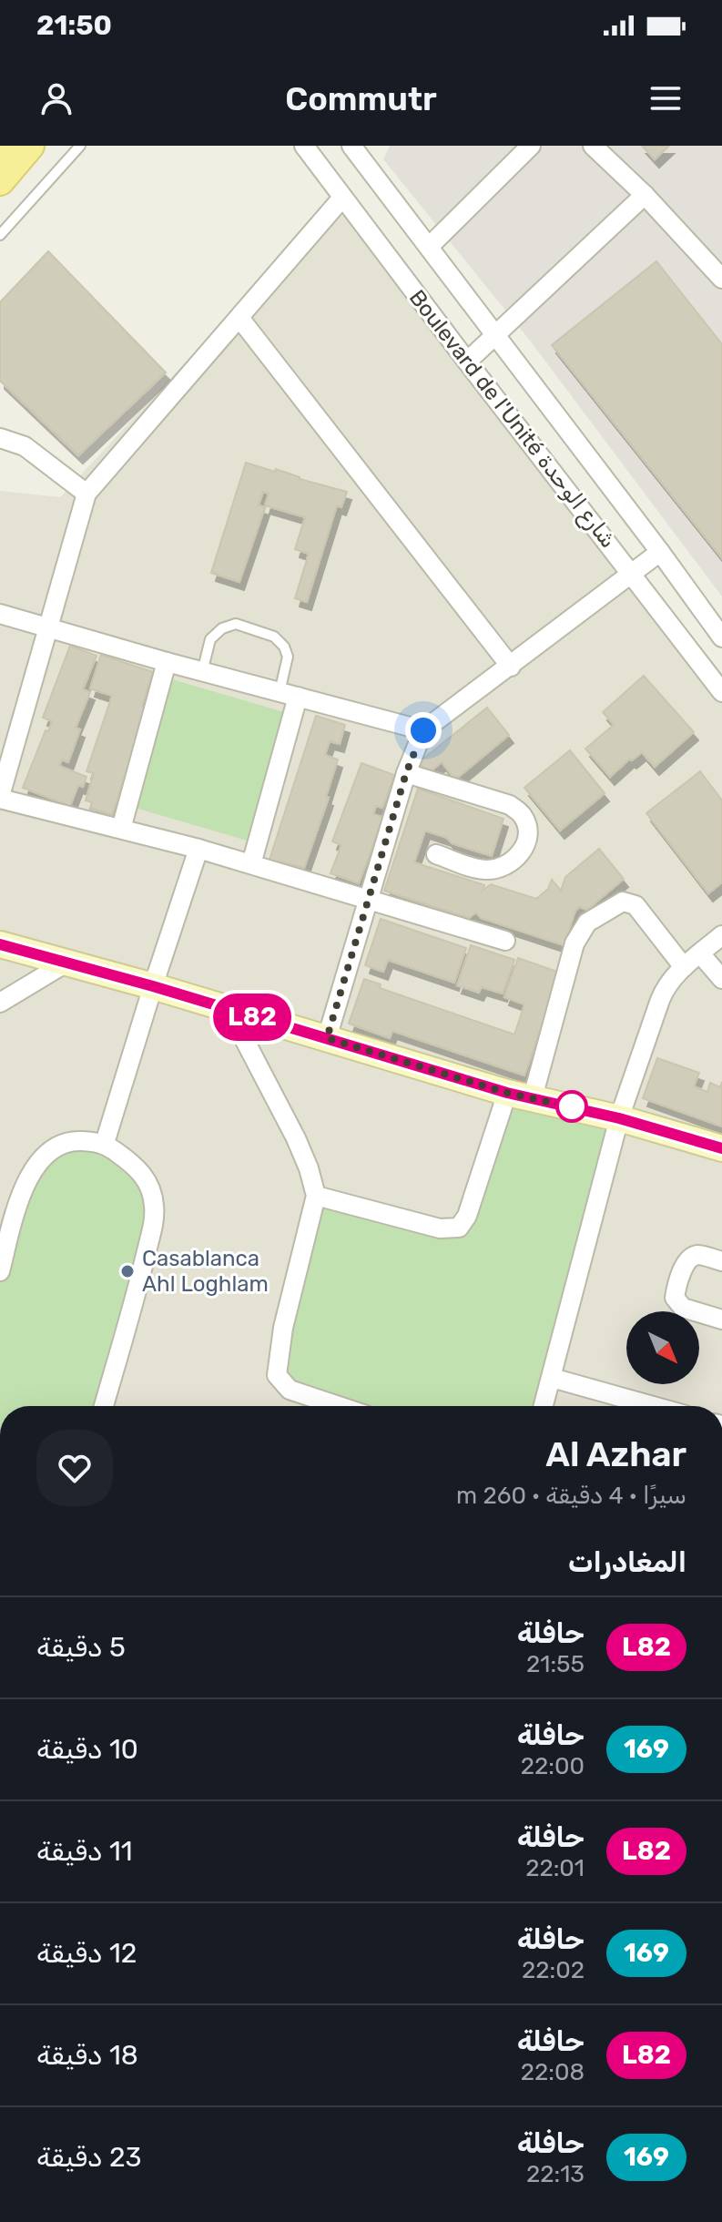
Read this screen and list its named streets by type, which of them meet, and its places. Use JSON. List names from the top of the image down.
{
  "streets": {
    "street": ["Boulevard de l'Unité شارع الوحدة"]
  },
  "places": ["Casablanca Ahl Loghlam"],
  "lines": ["bus line L82"],
  "north": "bottom right",
  "page": {
    "status": "21:50",
    "header": "Commutr",
    "on_map": "L82",
    "heading": [
      ["Al Azhar", "سيرًا · 4 دقيقة · 260 m"],
      "المغادرات"
    ],
    "list": [
      {
        "mark": "L82",
        "name": "حافلة",
        "note": "21:55",
        "value": "5 دقيقة"
      },
      {
        "mark": "169",
        "name": "حافلة",
        "note": "22:00",
        "value": "10 دقيقة"
      },
      {
        "mark": "L82",
        "name": "حافلة",
        "note": "22:01",
        "value": "11 دقيقة"
      },
      {
        "mark": "169",
        "name": "حافلة",
        "note": "22:02",
        "value": "12 دقيقة"
      },
      {
        "mark": "L82",
        "name": "حافلة",
        "note": "22:08",
        "value": "18 دقيقة"
      },
      {
        "mark": "169",
        "name": "حافلة",
        "note": "22:13",
        "value": "23 دقيقة"
      }
    ]
  }
}
